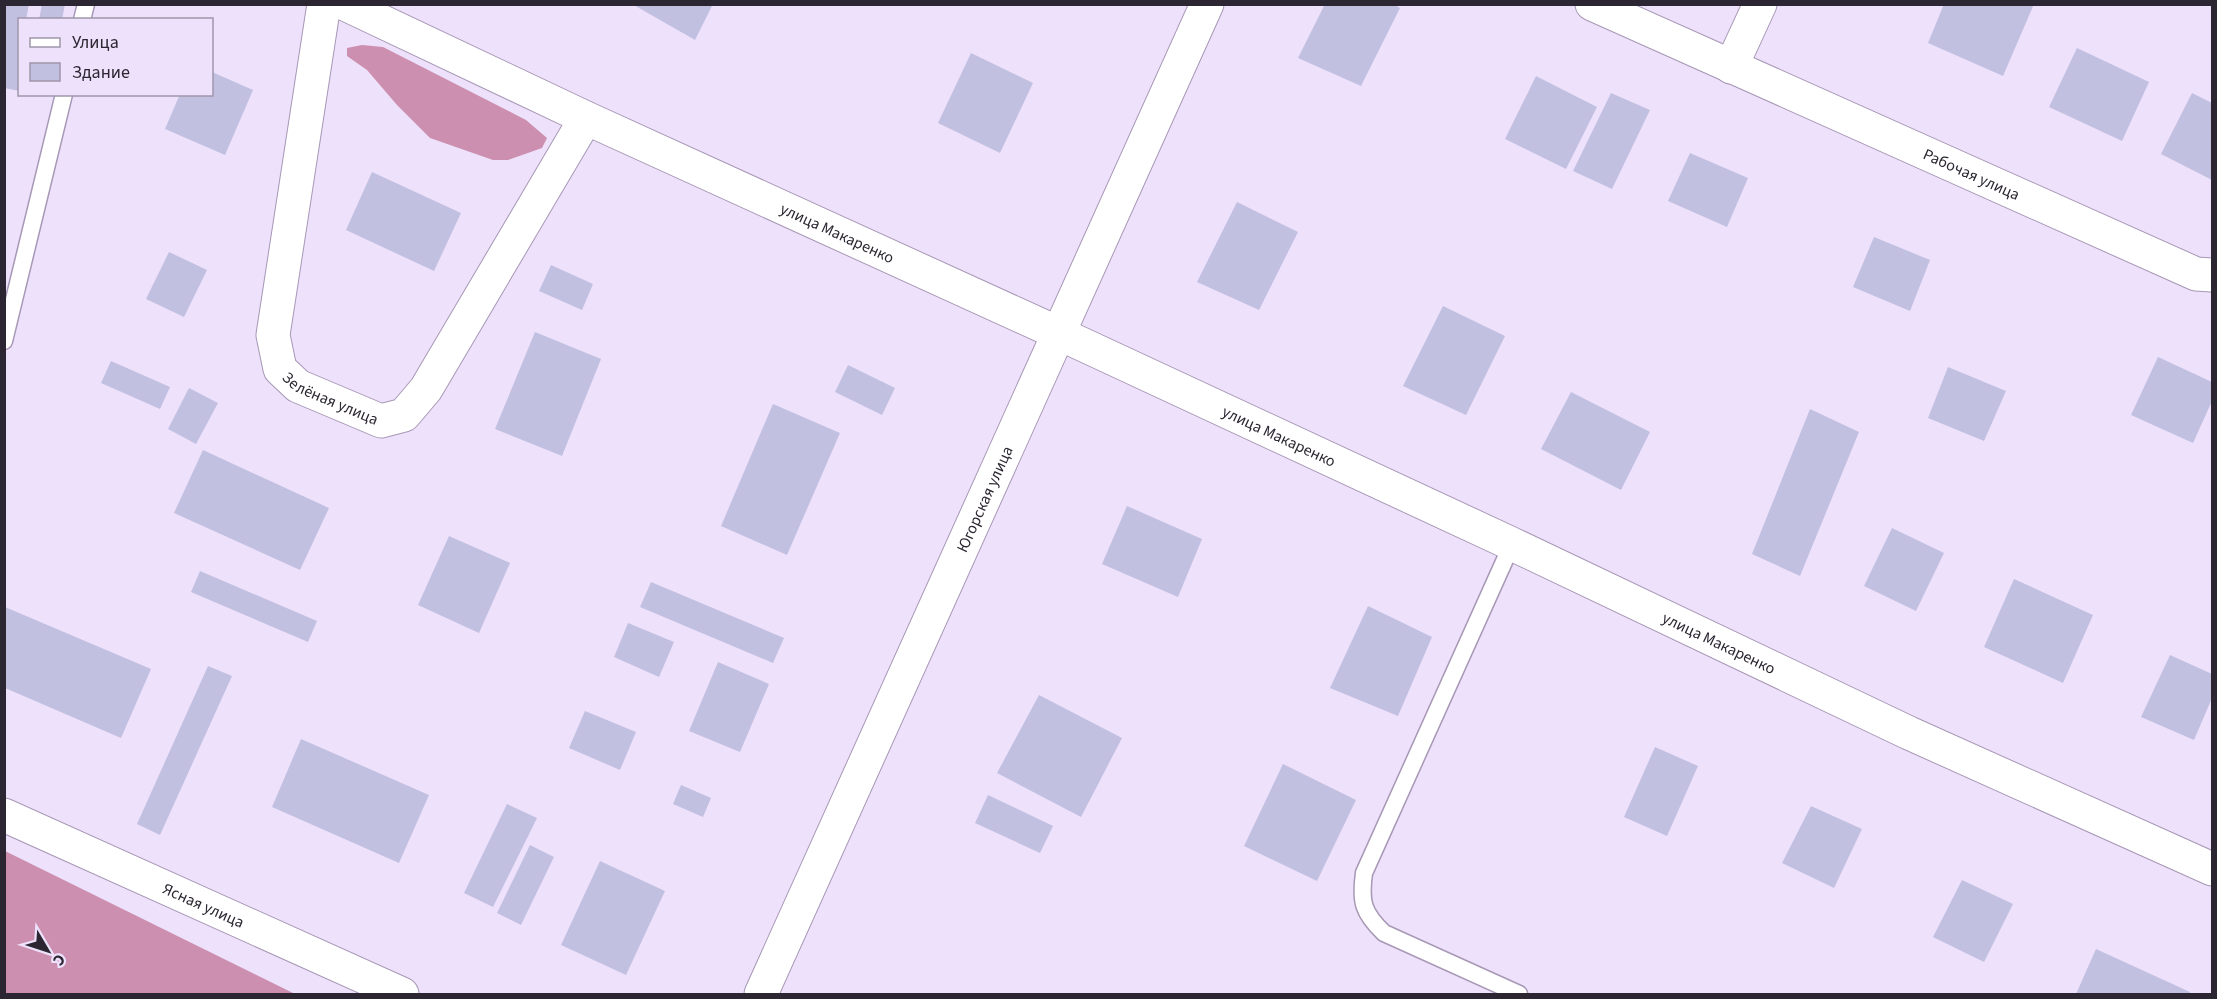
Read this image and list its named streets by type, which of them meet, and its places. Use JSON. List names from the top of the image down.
{
  "streets": {
    "street": [
      "Рабочая улица",
      "улица Макаренко",
      "Зелёная улица",
      "Югорская улица",
      "Ясная улица"
    ]
  },
  "crossings": [
    ["улица Макаренко", "Зелёная улица"],
    ["улица Макаренко", "Югорская улица"]
  ],
  "legend": ["Улица", "Здание"],
  "north": "bottom right"
}
